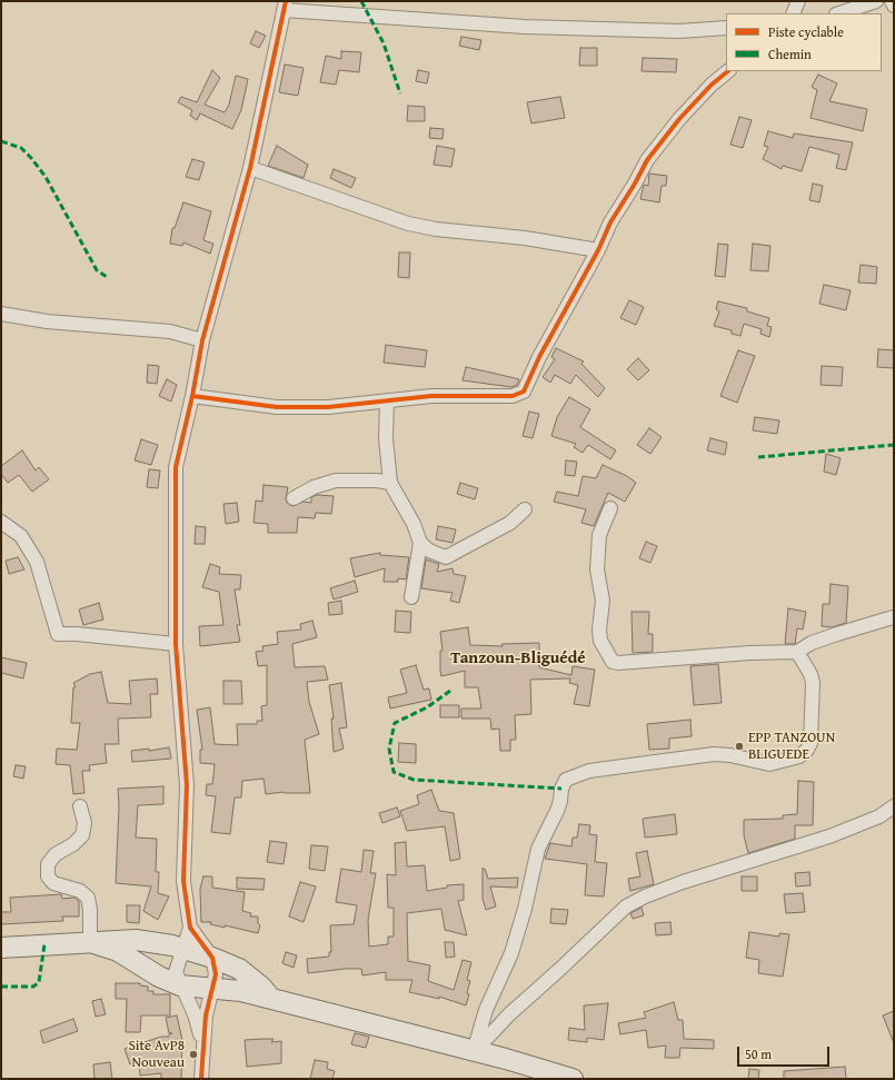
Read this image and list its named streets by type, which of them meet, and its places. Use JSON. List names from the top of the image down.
{
  "districts": ["Tanzoun-Bliguédé"],
  "places": ["EPP TANZOUN BLIGUEDE", "Site AvP8 Nouveau"],
  "legend": ["Piste cyclable", "Chemin"],
  "scale_bar": "50 m"
}
